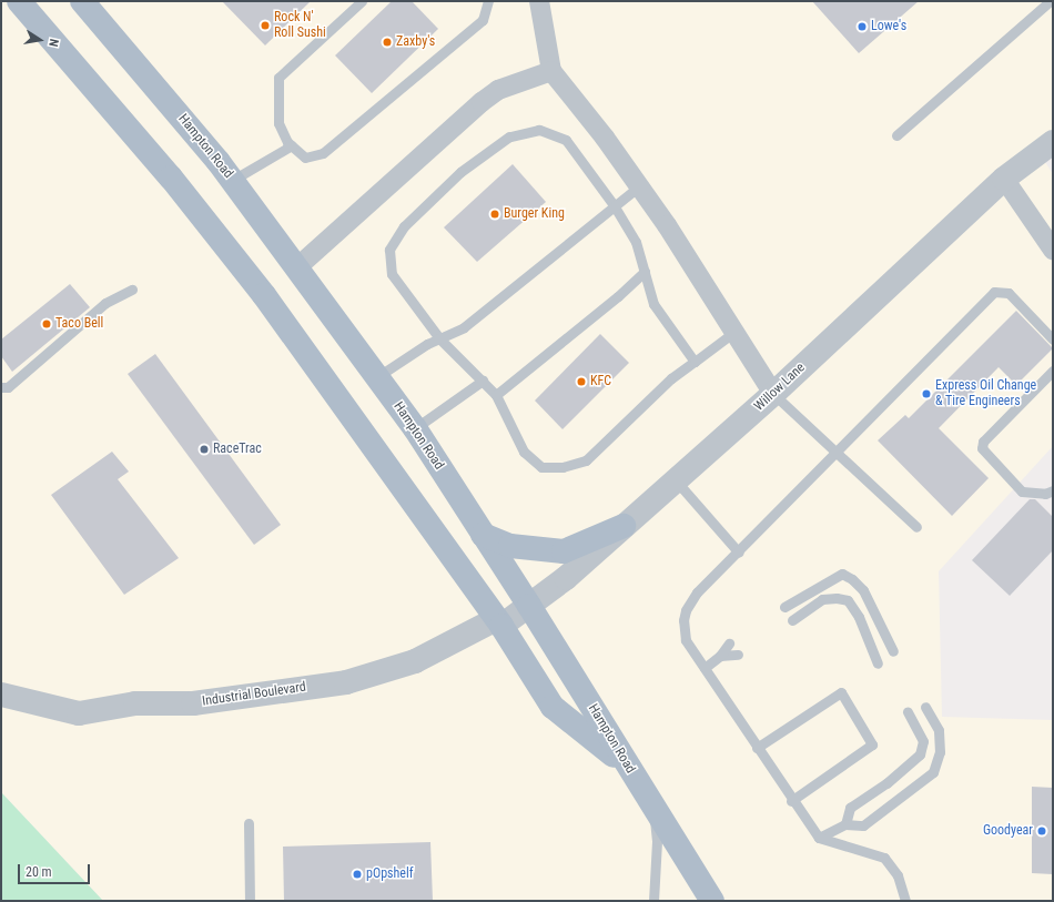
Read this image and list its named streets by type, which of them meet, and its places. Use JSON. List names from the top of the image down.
{
  "streets": {
    "main road": ["Hampton Road"],
    "street": ["Willow Lane", "Industrial Boulevard"]
  },
  "crossings": [
    ["Hampton Road", "Willow Lane"],
    ["Willow Lane", "Industrial Boulevard"]
  ],
  "places": [
    "Rock N' Roll Sushi",
    "Lowe's",
    "Zaxby's",
    "Burger King",
    "Taco Bell",
    "KFC",
    "Express Oil Change & Tire Engineers",
    "RaceTrac",
    "Goodyear",
    "pOpshelf"
  ],
  "scale_bar": "20 m",
  "north": "right"
}
